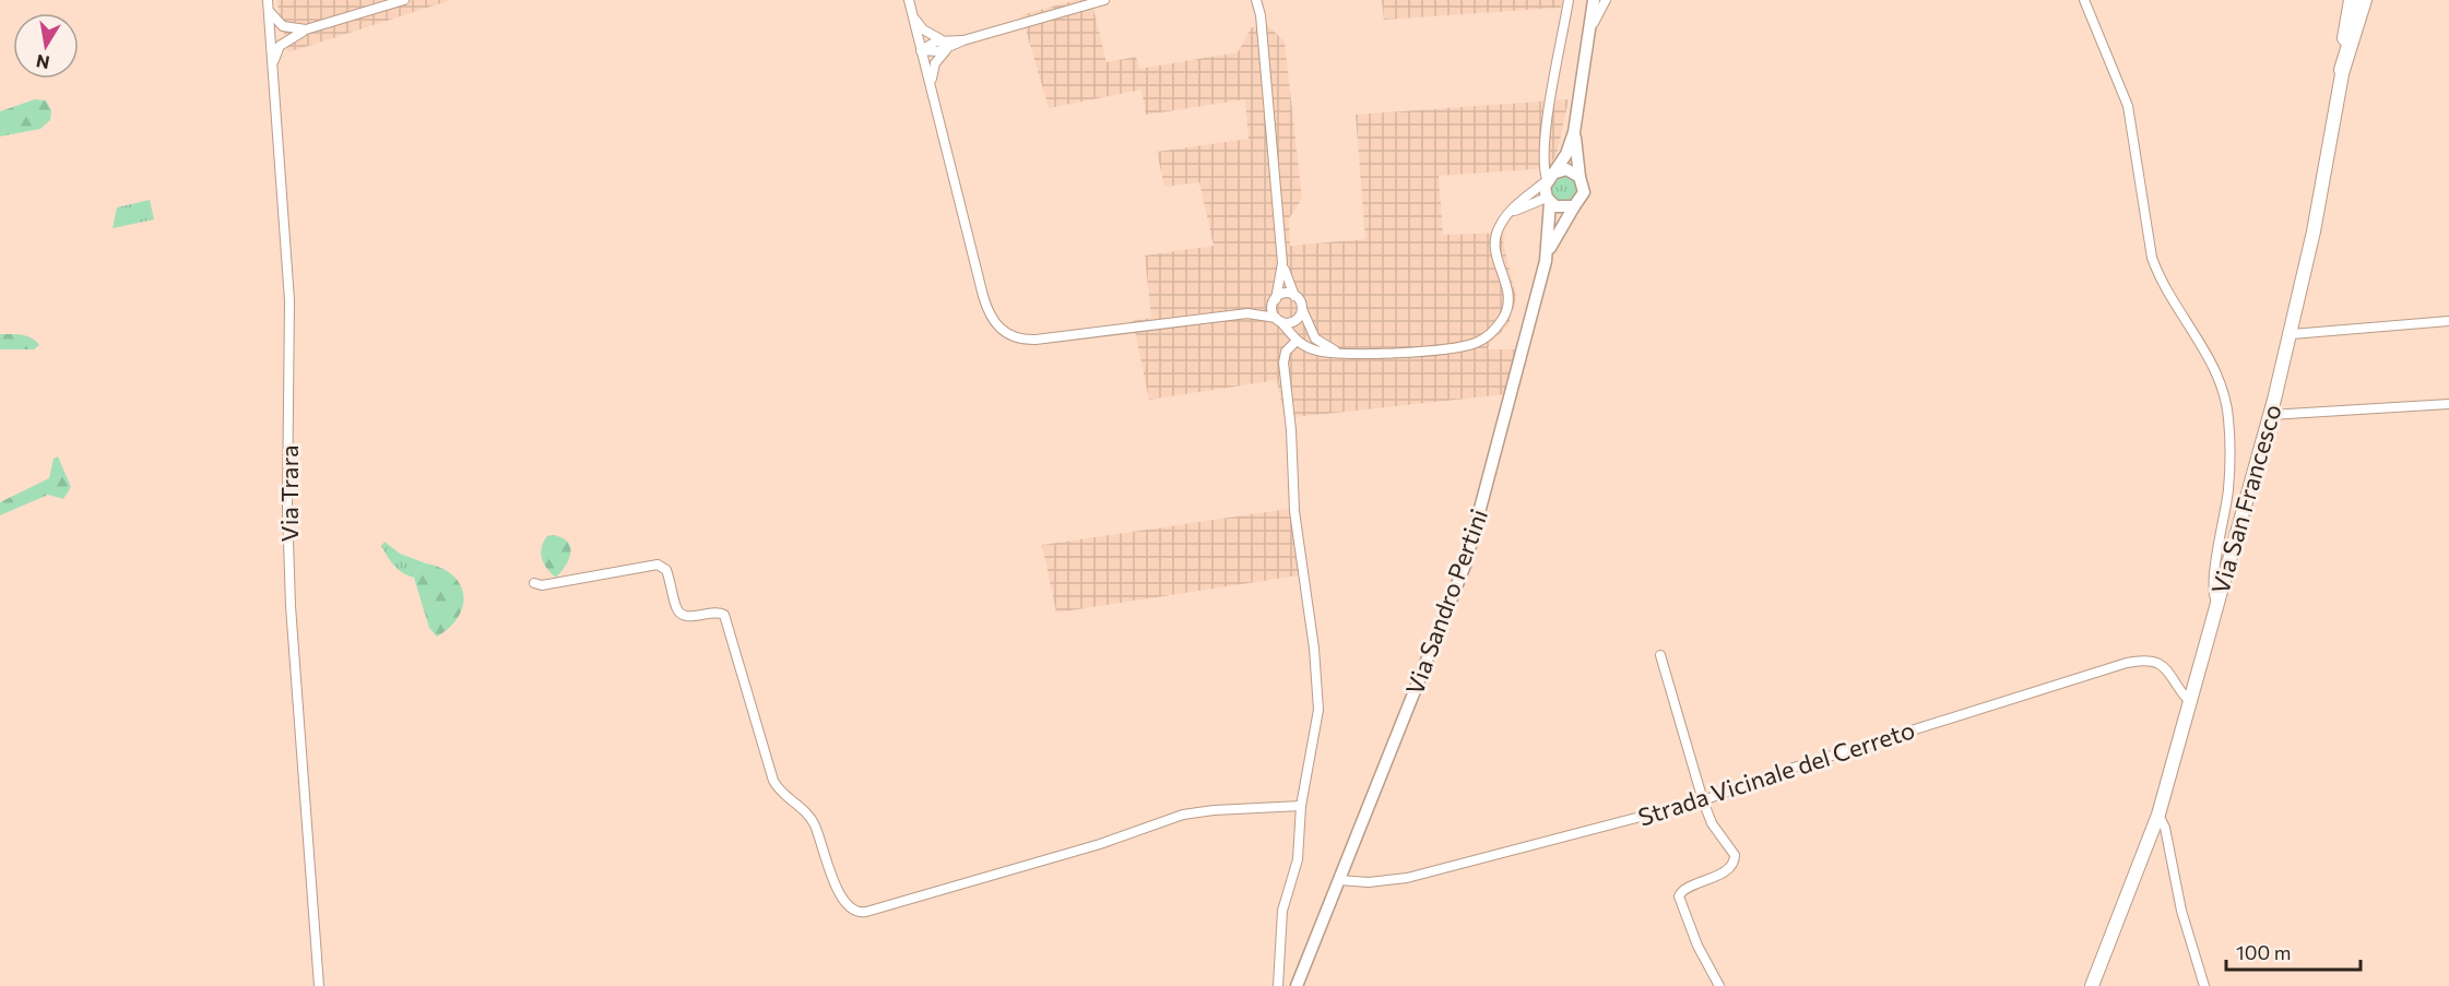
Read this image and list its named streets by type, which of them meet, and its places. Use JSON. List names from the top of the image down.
{
  "streets": {
    "main road": ["Via San Francesco", "Via Sandro Pertini"],
    "street": ["Via Trara", "Strada Vicinale del Cerreto"]
  },
  "crossings": [
    ["Via San Francesco", "Strada Vicinale del Cerreto"],
    ["Via Sandro Pertini", "Strada Vicinale del Cerreto"]
  ],
  "scale_bar": "100 m",
  "north": "bottom"
}
